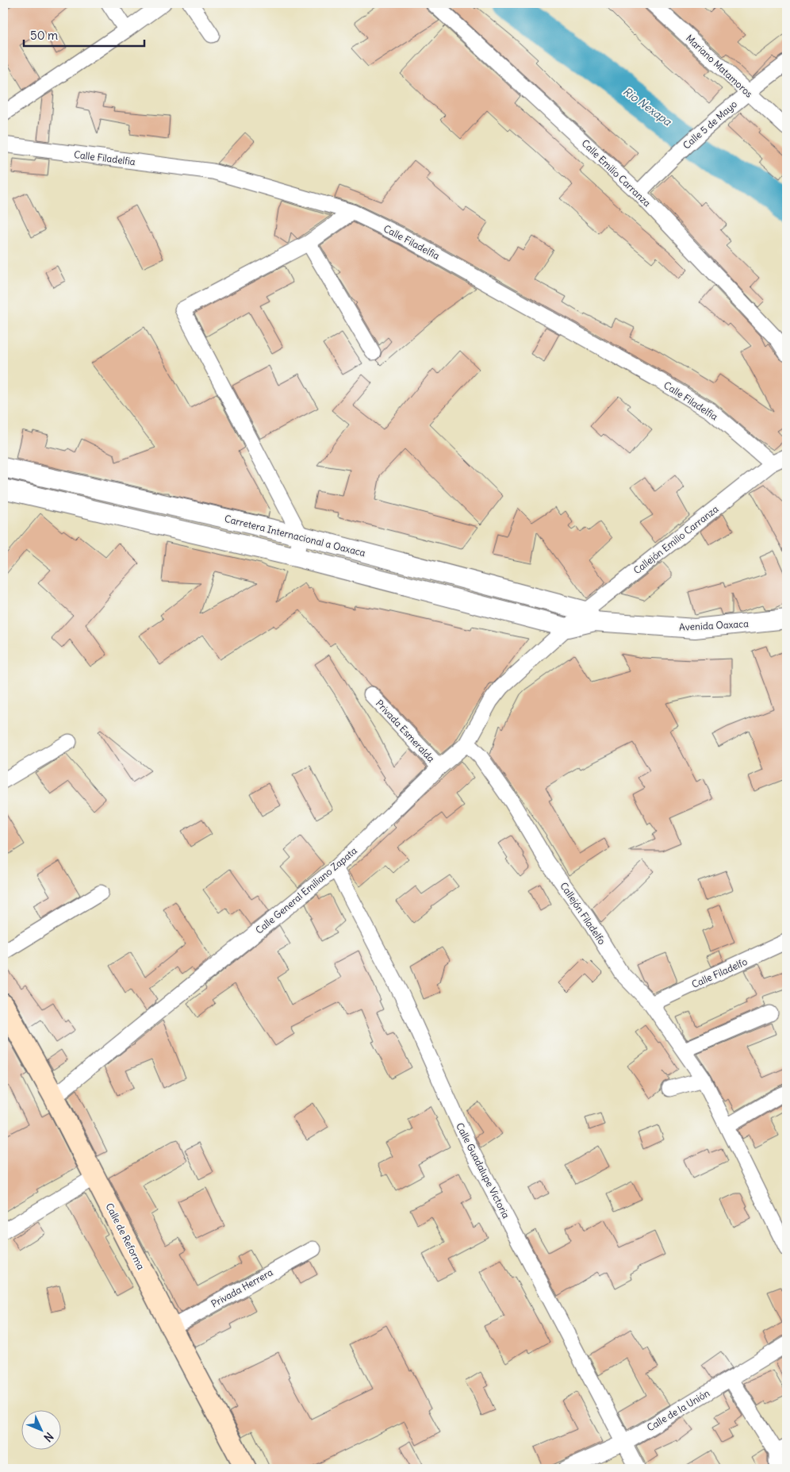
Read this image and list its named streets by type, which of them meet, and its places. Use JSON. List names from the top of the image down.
{
  "streets": {
    "main road": ["Calle de Reforma"],
    "street": [
      "Mariano Matamoros",
      "Calle 5 de Mayo",
      "Calle Filadelfia",
      "Calle Emilio Carranza",
      "Carretera Internacional a Oaxaca",
      "Callejón Emilio Carranza",
      "Avenida Oaxaca",
      "Privada Esmeralda",
      "Calle General Emiliano Zapata",
      "Callejón Filadelfo",
      "Calle Filadelfo",
      "Calle Guadalupe Victoria",
      "Privada Herrera",
      "Calle de la Unión"
    ]
  },
  "crossings": [
    ["Mariano Matamoros", "Calle 5 de Mayo"],
    ["Calle 5 de Mayo", "Calle Emilio Carranza"],
    ["Calle Filadelfia", "Callejón Emilio Carranza"],
    ["Carretera Internacional a Oaxaca", "Callejón Emilio Carranza"],
    ["Carretera Internacional a Oaxaca", "Avenida Oaxaca"],
    ["Callejón Emilio Carranza", "Avenida Oaxaca"],
    ["Avenida Oaxaca", "Calle General Emiliano Zapata"],
    ["Privada Esmeralda", "Calle General Emiliano Zapata"],
    ["Calle General Emiliano Zapata", "Callejón Filadelfo"],
    ["Calle General Emiliano Zapata", "Calle Guadalupe Victoria"],
    ["Calle General Emiliano Zapata", "Calle de Reforma"],
    ["Callejón Filadelfo", "Calle Filadelfo"],
    ["Calle Guadalupe Victoria", "Calle de la Unión"],
    ["Calle de Reforma", "Privada Herrera"]
  ],
  "water": ["Rio Nexapa"],
  "scale_bar": "50 m",
  "north": "bottom right"
}
